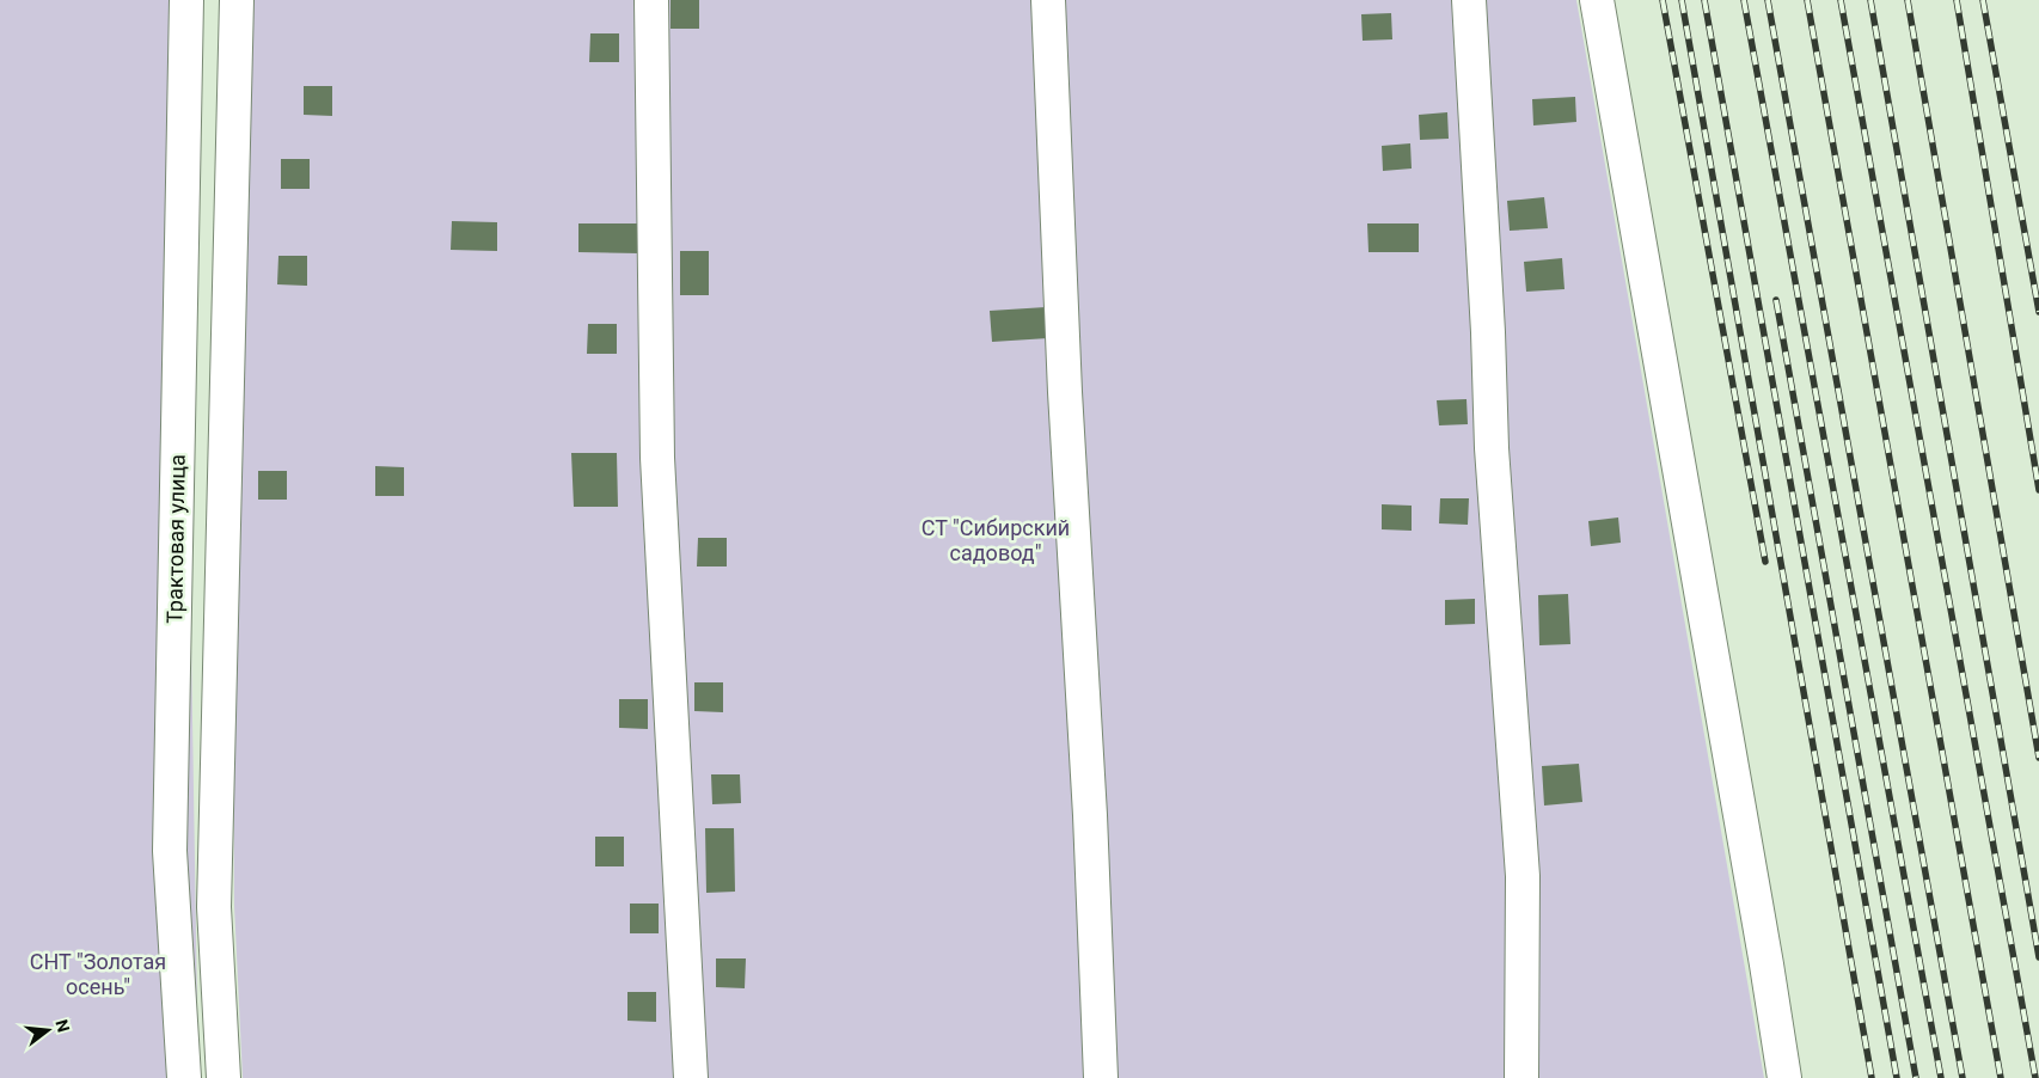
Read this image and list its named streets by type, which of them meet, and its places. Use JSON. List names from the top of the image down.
{
  "streets": {
    "street": ["Трактовая улица"]
  },
  "parks": ["СТ \"Сибирский садовод\"", "СНТ \"Золотая осень\""],
  "north": "right"
}
